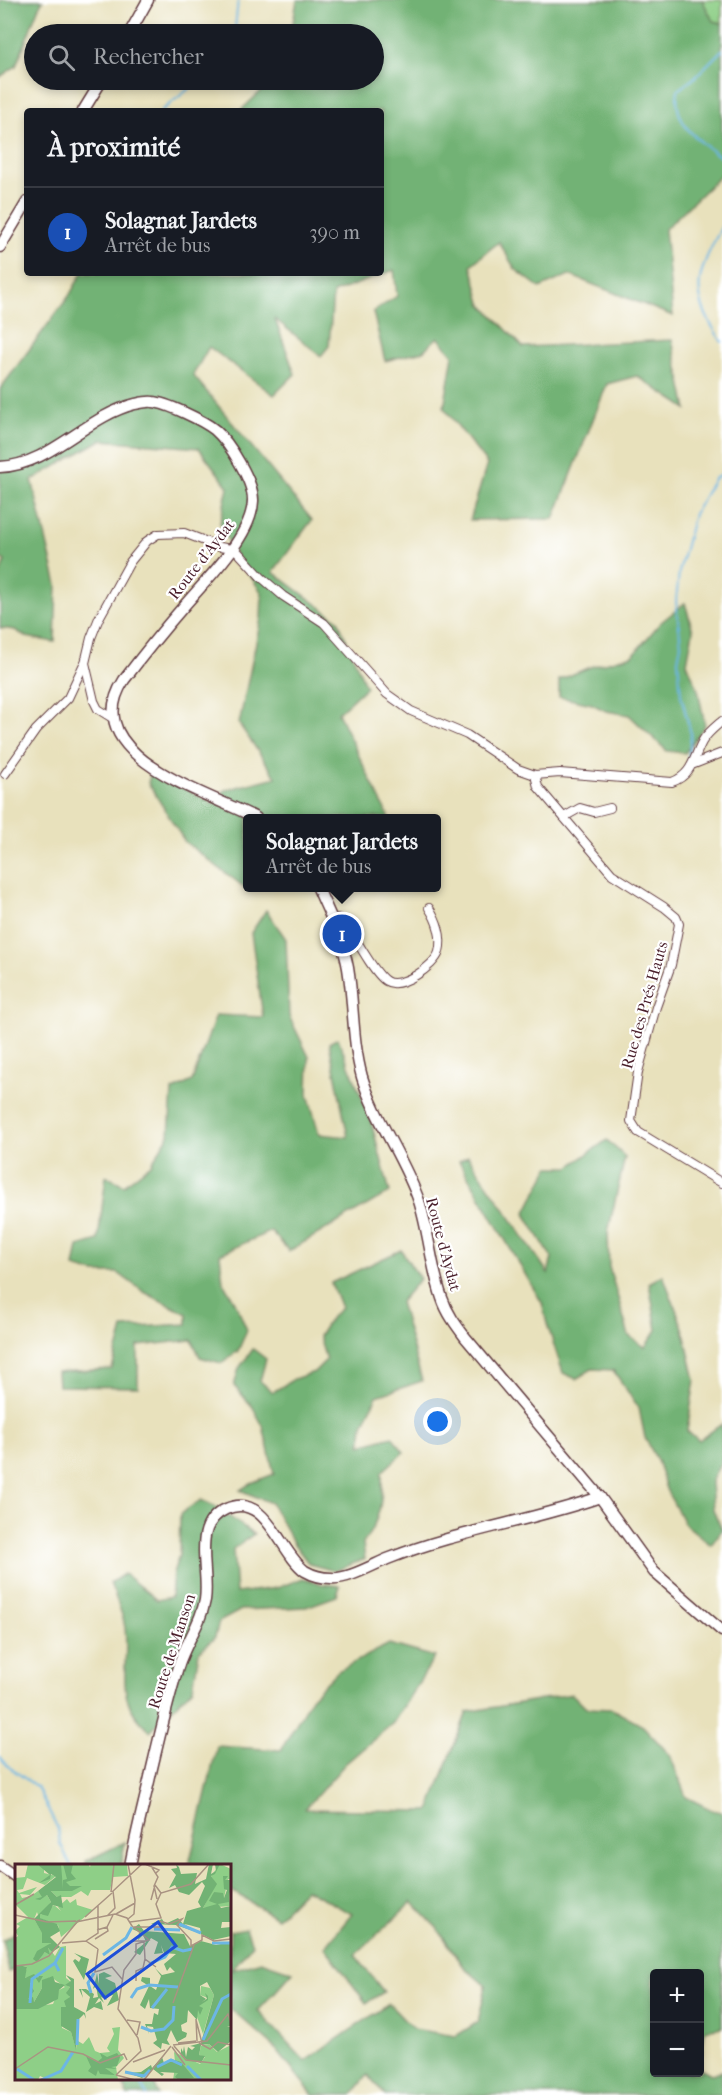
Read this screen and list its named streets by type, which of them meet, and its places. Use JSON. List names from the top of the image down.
{
  "streets": {
    "main road": ["Route d'Aydat", "Route de Manson"],
    "street": ["Rue des Prés Hauts"]
  },
  "crossings": [
    ["Route d'Aydat", "Route de Manson"]
  ],
  "page": {
    "search": "Rechercher",
    "heading": "À proximité",
    "list": [
      {
        "mark": "1",
        "name": "Solagnat Jardets",
        "note": "Arrêt de bus",
        "value": "390 m"
      }
    ],
    "popup": ["Solagnat Jardets", "Arrêt de bus"],
    "pins": "1",
    "map_buttons": ["+", "−"]
  }
}
